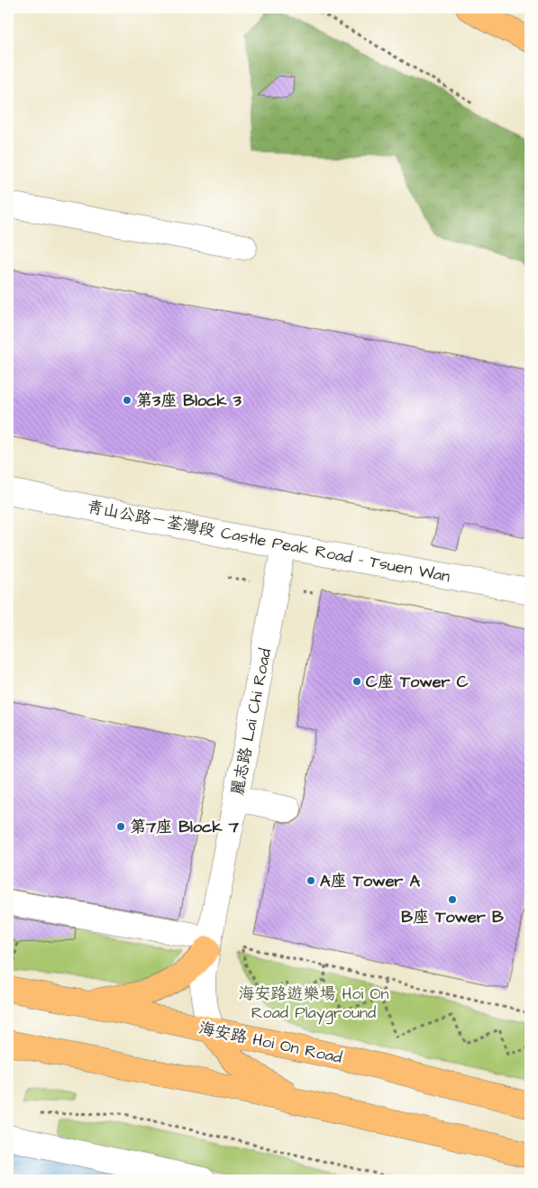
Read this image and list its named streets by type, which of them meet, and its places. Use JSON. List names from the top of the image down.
{
  "streets": {
    "main road": ["海安路 Hoi On Road"],
    "street": ["青山公路－荃灣段 Castle Peak Road – Tsuen Wan", "麗志路 Lai Chi Road"]
  },
  "crossings": [
    ["青山公路－荃灣段 Castle Peak Road – Tsuen Wan", "麗志路 Lai Chi Road"],
    ["麗志路 Lai Chi Road", "海安路 Hoi On Road"]
  ],
  "parks": ["海安路遊樂場 Hoi On Road Playground"],
  "places": [
    "第3座 Block 3",
    "C座 Tower C",
    "第7座 Block 7",
    "A座 Tower A",
    "B座 Tower B"
  ]
}
